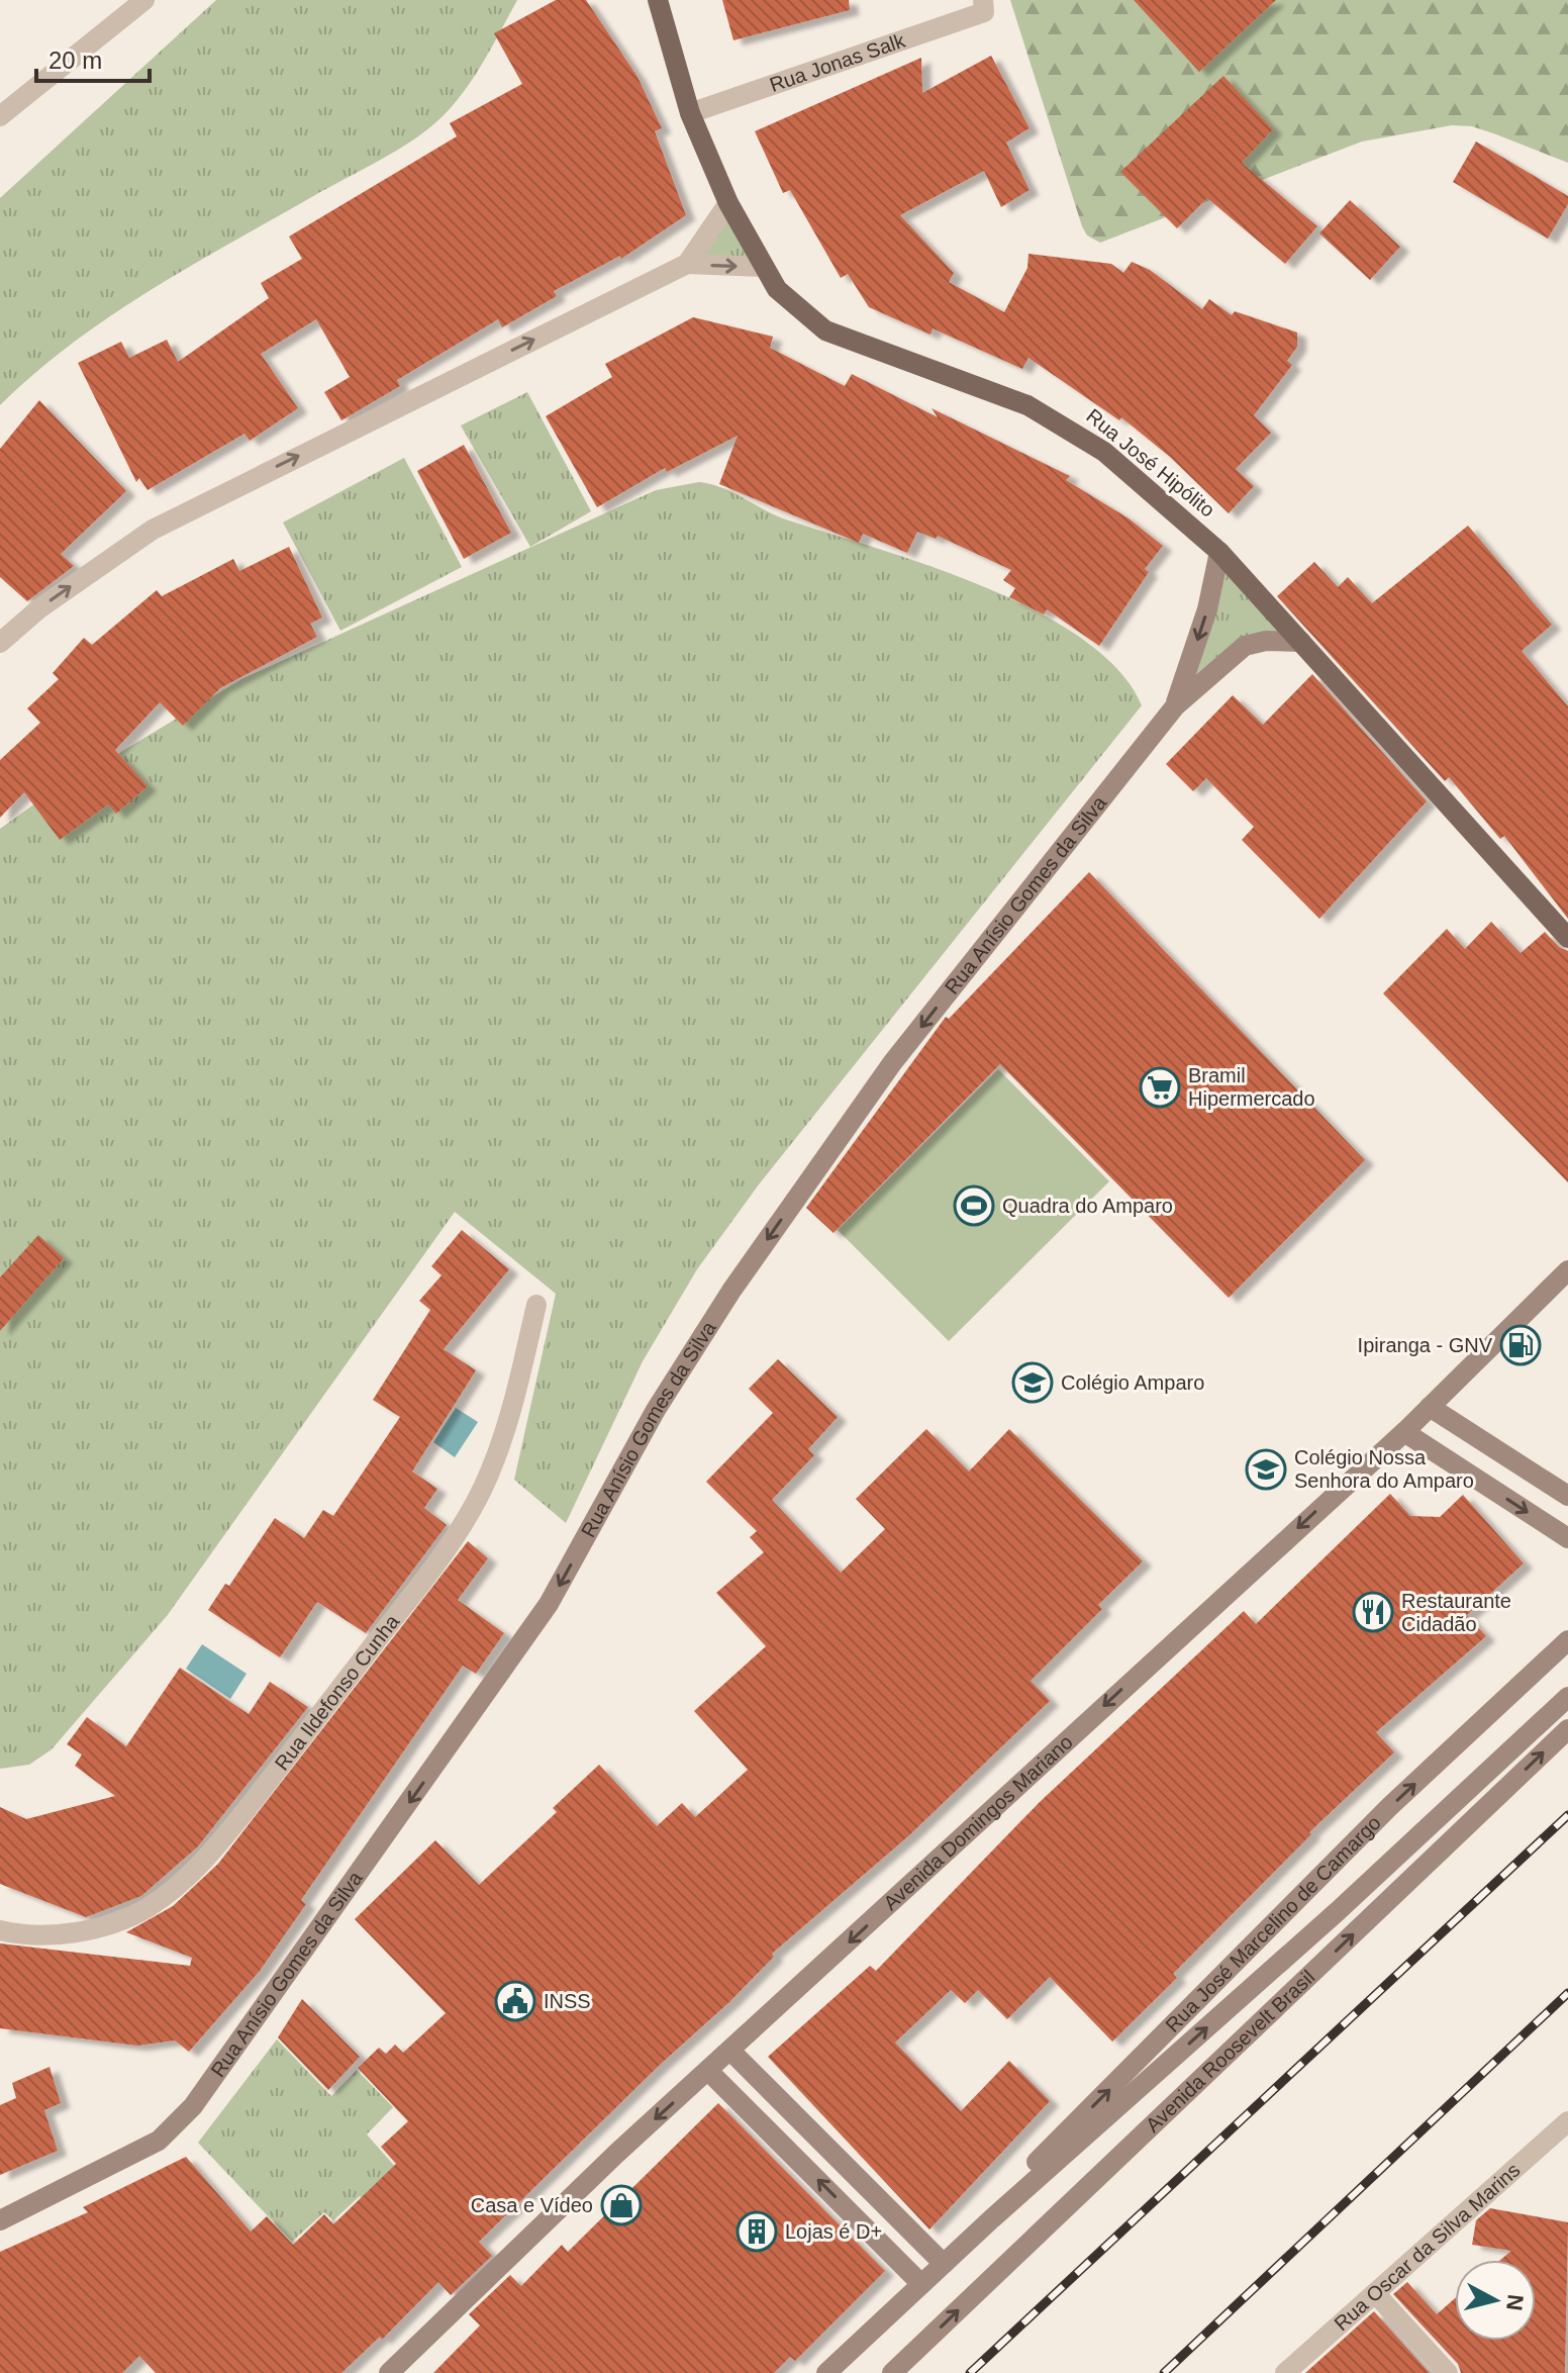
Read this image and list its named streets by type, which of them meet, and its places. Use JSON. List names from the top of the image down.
{
  "streets": {
    "main road": ["Rua José Hipólito"],
    "street": [
      "Rua Jonas Salk",
      "Rua Anísio Gomes da Silva",
      "Rua Ildefonso Cunha",
      "Avenida Domingos Mariano",
      "Rua José Marcelino de Camargo",
      "Avenida Roosevelt Brasil",
      "Rua Oscar da Silva Marins"
    ]
  },
  "crossings": [
    ["Rua Jonas Salk", "Rua José Hipólito"],
    ["Rua José Hipólito", "Rua Anísio Gomes da Silva"]
  ],
  "one_way": [
    "Rua Anísio Gomes da Silva",
    "Avenida Domingos Mariano",
    "Rua José Marcelino de Camargo",
    "Avenida Roosevelt Brasil"
  ],
  "places": {
    "supermarket": ["Bramil Hipermercado"],
    "sports": ["Quadra do Amparo"],
    "fuel station": ["Ipiranga - GNV"],
    "school or university": ["Colégio Amparo", "Colégio Nossa Senhora do Amparo"],
    "restaurant": ["Restaurante Cidadão"],
    "public building": ["INSS"],
    "shop": ["Casa e Vídeo"],
    "building": ["Lojas é D+"]
  },
  "scale_bar": "20 m",
  "north": "right"
}
